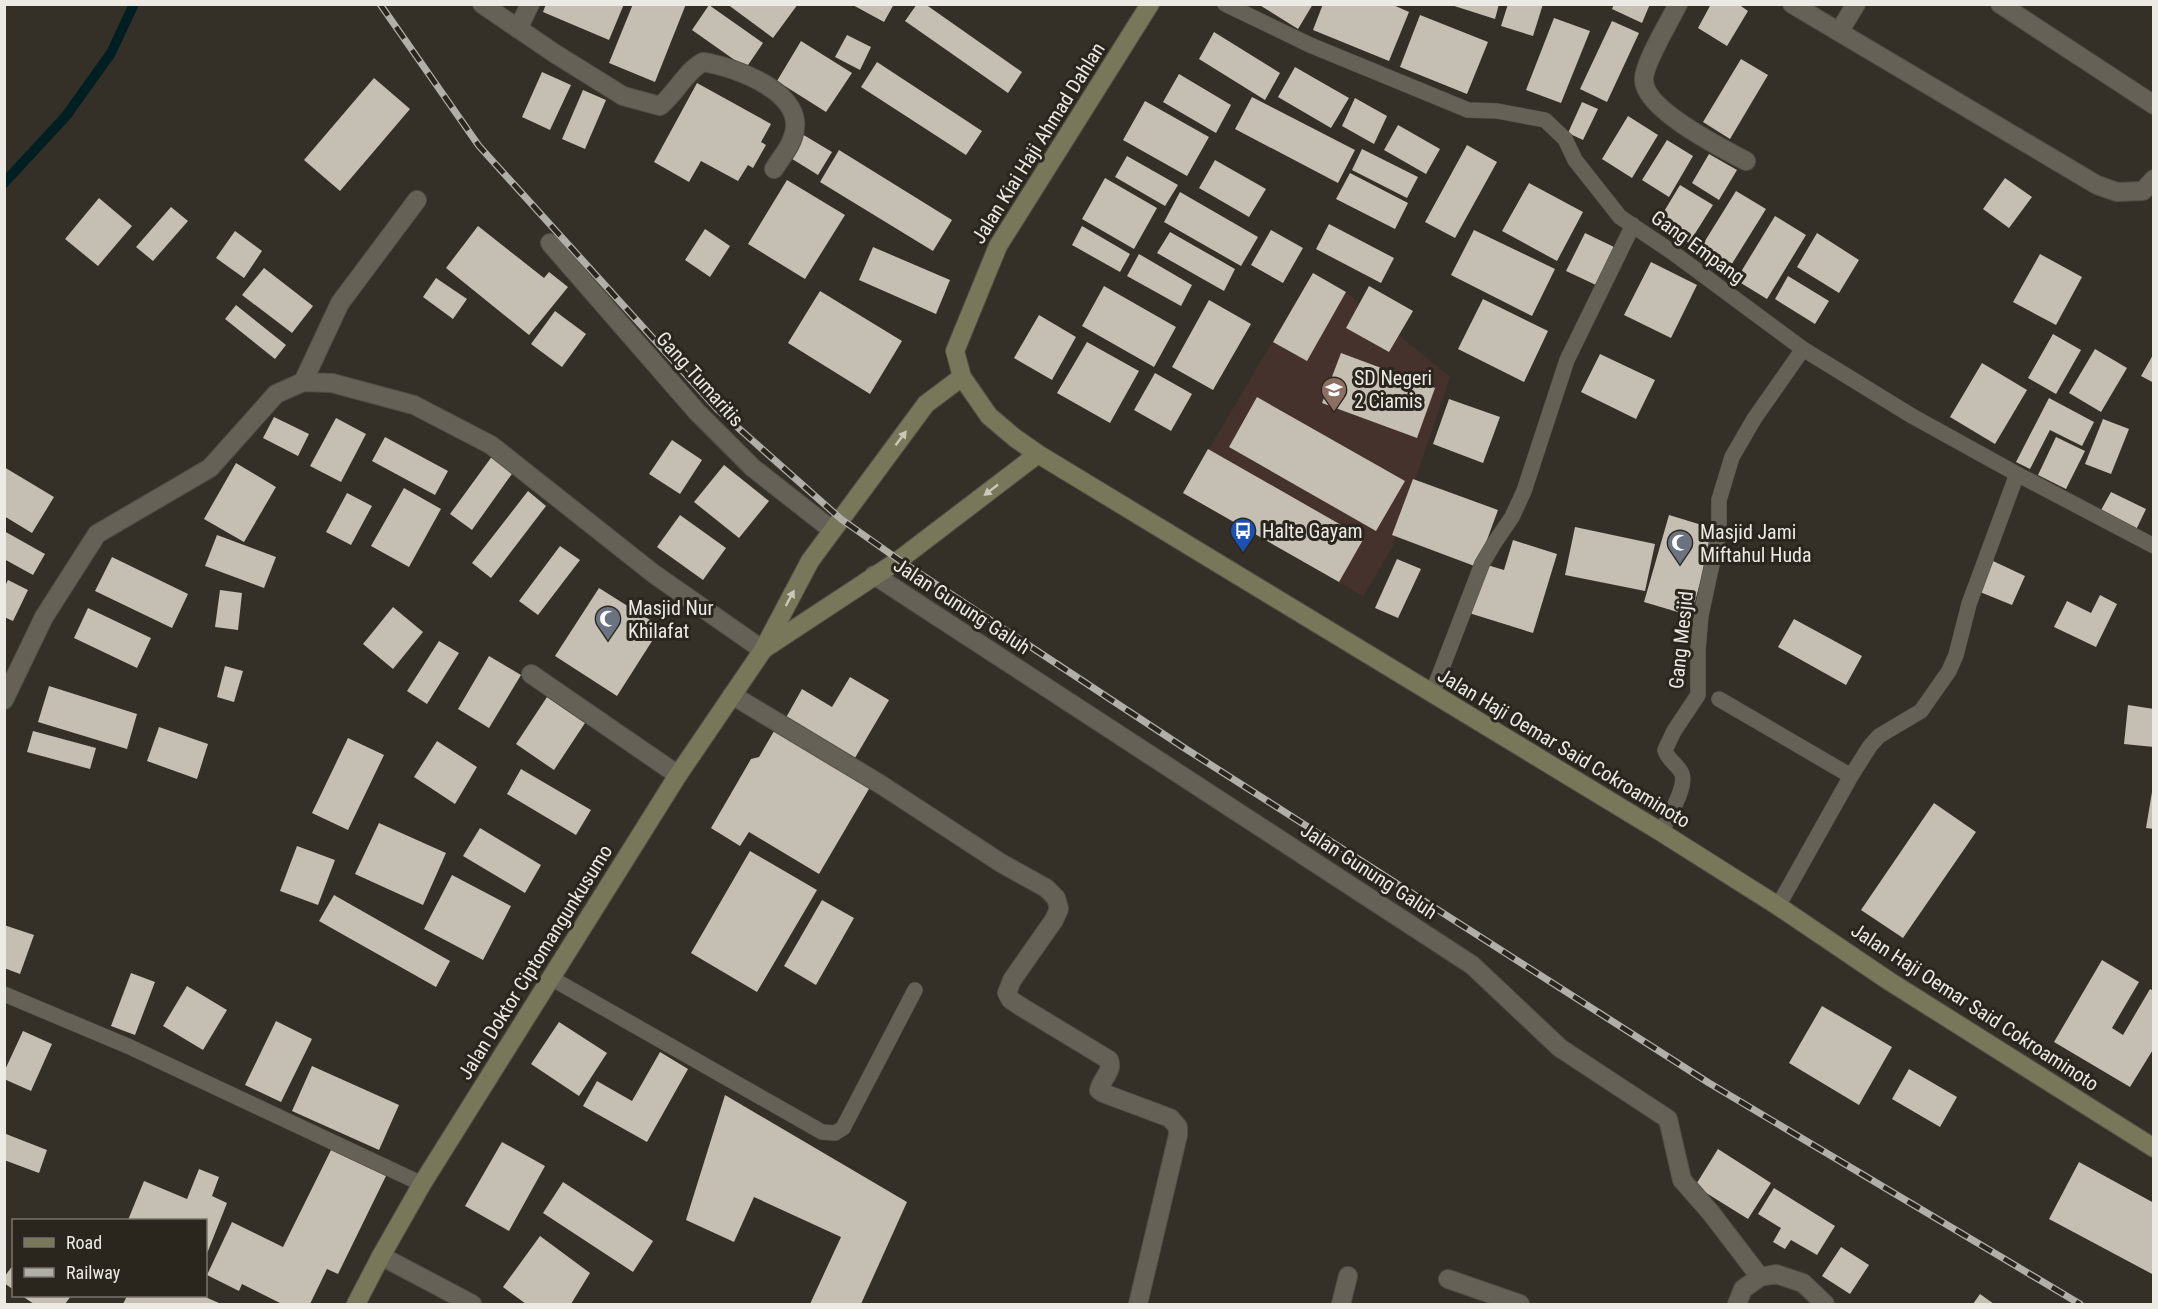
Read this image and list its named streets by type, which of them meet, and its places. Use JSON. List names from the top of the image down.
{
  "streets": {
    "main road": ["Jalan Kiai Haji Ahmad Dahlan", "Jalan Haji Oemar Said Cokroaminoto", "Jalan Doktor Ciptomangunkusumo"],
    "street": ["Gang Tumaritis", "Jalan Gunung Galuh"],
    "lane": ["Gang Empang", "Gang Mesjid"]
  },
  "crossings": [
    ["Jalan Kiai Haji Ahmad Dahlan", "Jalan Haji Oemar Said Cokroaminoto"],
    ["Jalan Kiai Haji Ahmad Dahlan", "Jalan Doktor Ciptomangunkusumo"],
    ["Gang Empang", "Gang Mesjid"],
    ["Gang Tumaritis", "Jalan Doktor Ciptomangunkusumo"],
    ["Jalan Gunung Galuh", "Jalan Doktor Ciptomangunkusumo"],
    ["Gang Mesjid", "Jalan Haji Oemar Said Cokroaminoto"],
    ["Jalan Haji Oemar Said Cokroaminoto", "Jalan Doktor Ciptomangunkusumo"]
  ],
  "places": {
    "school or university": ["SD Negeri 2 Ciamis"],
    "bus stop": ["Halte Gayam"],
    "mosque": ["Masjid Jami Miftahul Huda", "Masjid Nur Khilafat"]
  },
  "legend": ["Road", "Railway"]
}
